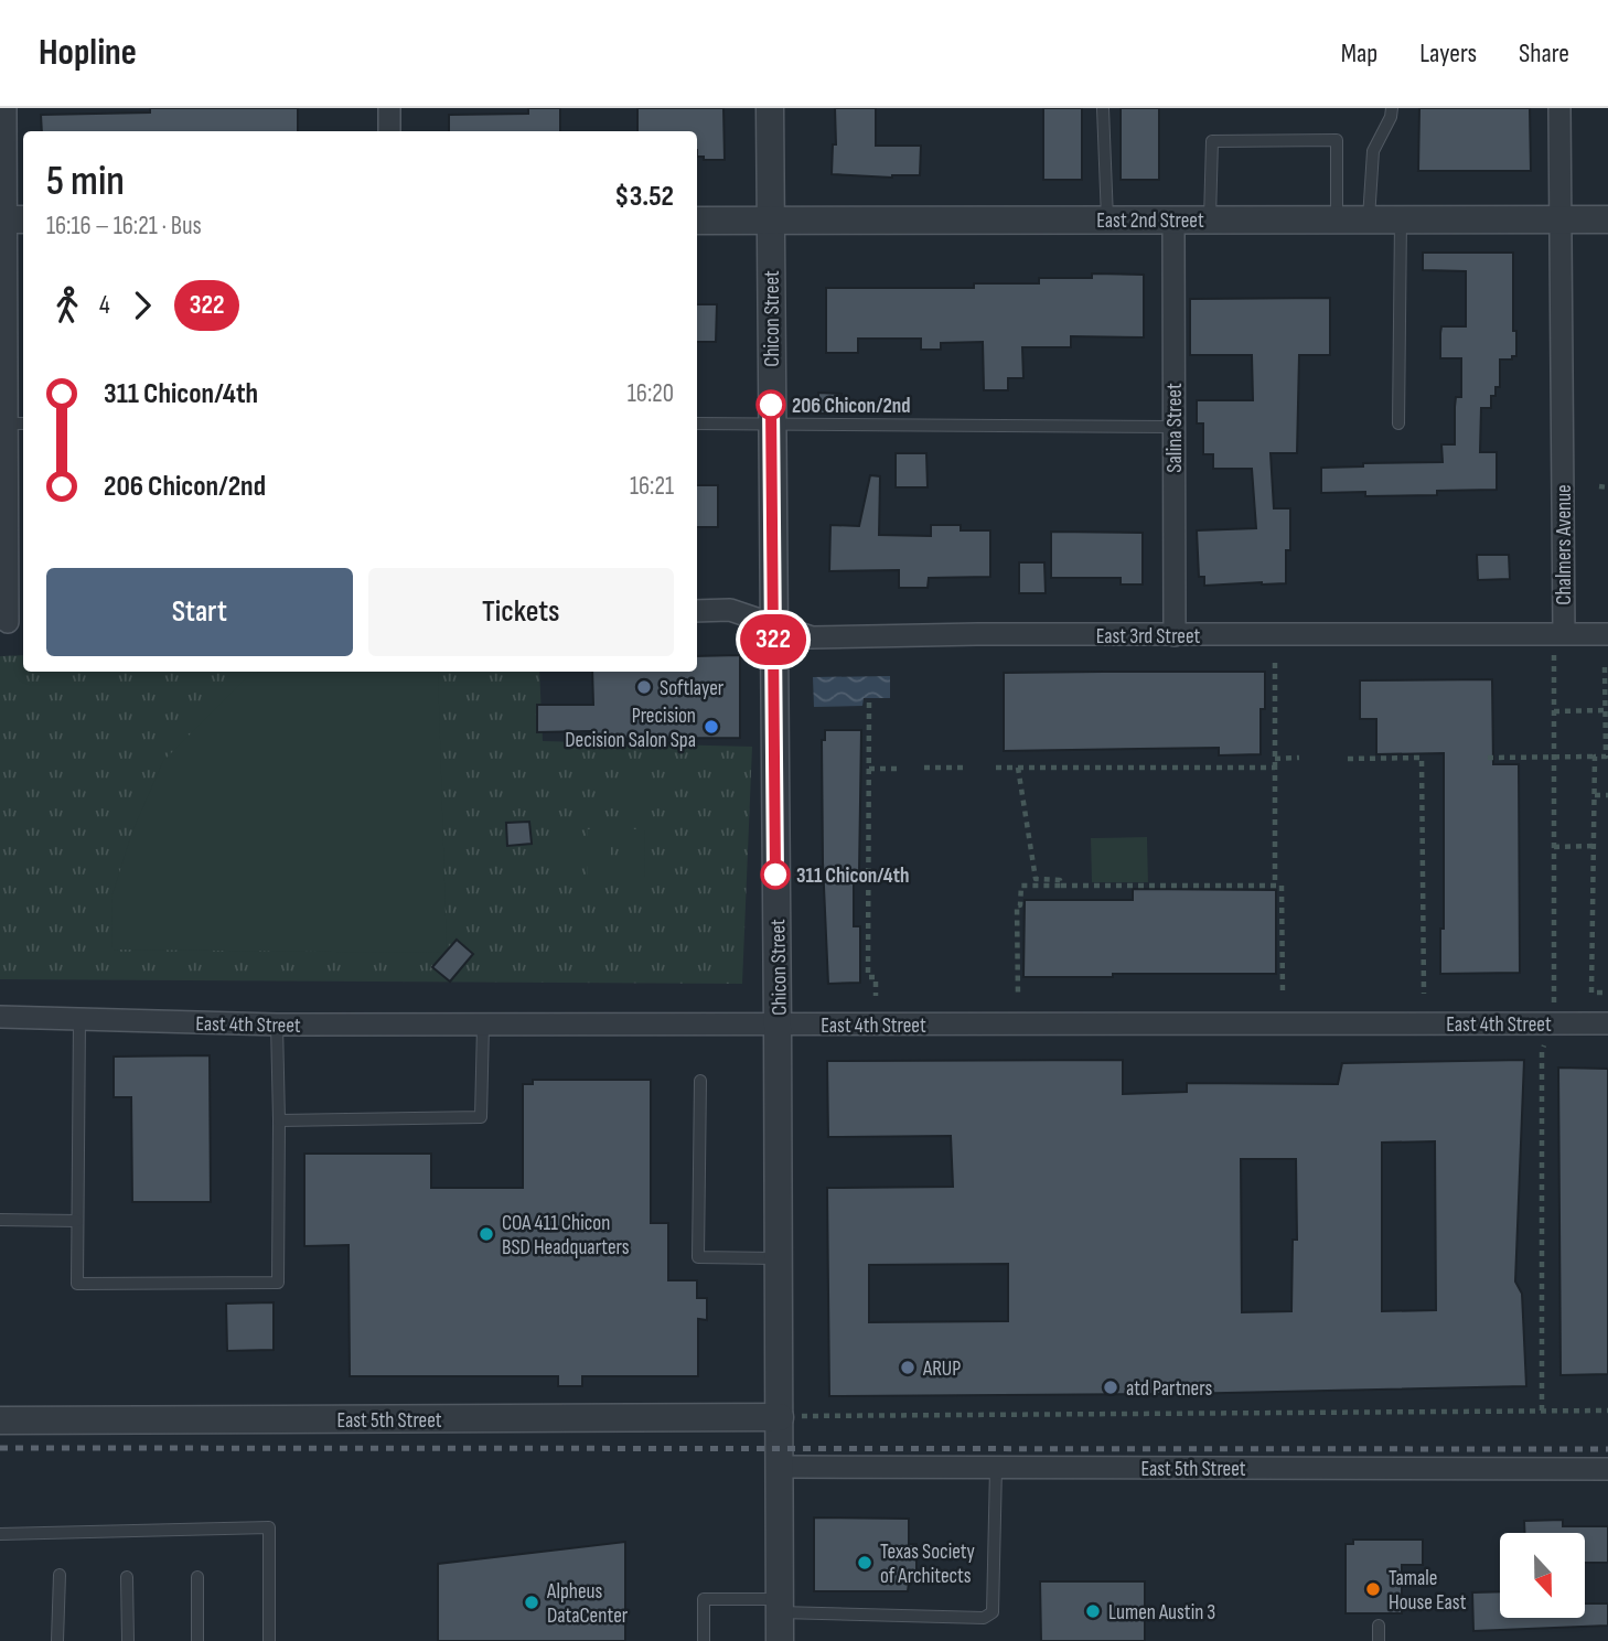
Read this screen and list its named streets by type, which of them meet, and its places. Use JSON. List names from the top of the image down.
{
  "streets": {
    "street": [
      "East 2nd Street",
      "Chicon Street",
      "Salina Street",
      "Chalmers Avenue",
      "East 3rd Street",
      "East 4th Street",
      "East 5th Street"
    ]
  },
  "crossings": [
    ["East 2nd Street", "Chicon Street"],
    ["East 2nd Street", "Salina Street"],
    ["East 2nd Street", "Chalmers Avenue"],
    ["Chicon Street", "East 3rd Street"],
    ["Chicon Street", "East 4th Street"],
    ["Chicon Street", "East 5th Street"],
    ["Salina Street", "East 3rd Street"],
    ["Chalmers Avenue", "East 3rd Street"],
    ["Chalmers Avenue", "East 4th Street"]
  ],
  "places": [
    "206 Chicon/2nd",
    "Softlayer",
    "Precision Decision Salon Spa",
    "311 Chicon/4th",
    "COA 411 Chicon BSD Headquarters",
    "ARUP",
    "atd Partners",
    "Texas Society of Architects",
    "Tamale House East",
    "Alpheus DataCenter",
    "Lumen Austin 3"
  ],
  "lines": ["bus line 322"],
  "north": "bottom",
  "page": {
    "header": "Hopline",
    "nav": ["Map", "Layers", "Share"],
    "on_map": "322",
    "heading": ["5 min", "16:16 – 16:21 · Bus", "$3.52"],
    "legs": ["4", "322"],
    "list": [
      {
        "name": "311 Chicon/4th",
        "value": "16:20"
      },
      {
        "name": "206 Chicon/2nd",
        "value": "16:21"
      }
    ],
    "buttons": ["Start", "Tickets"]
  }
}
